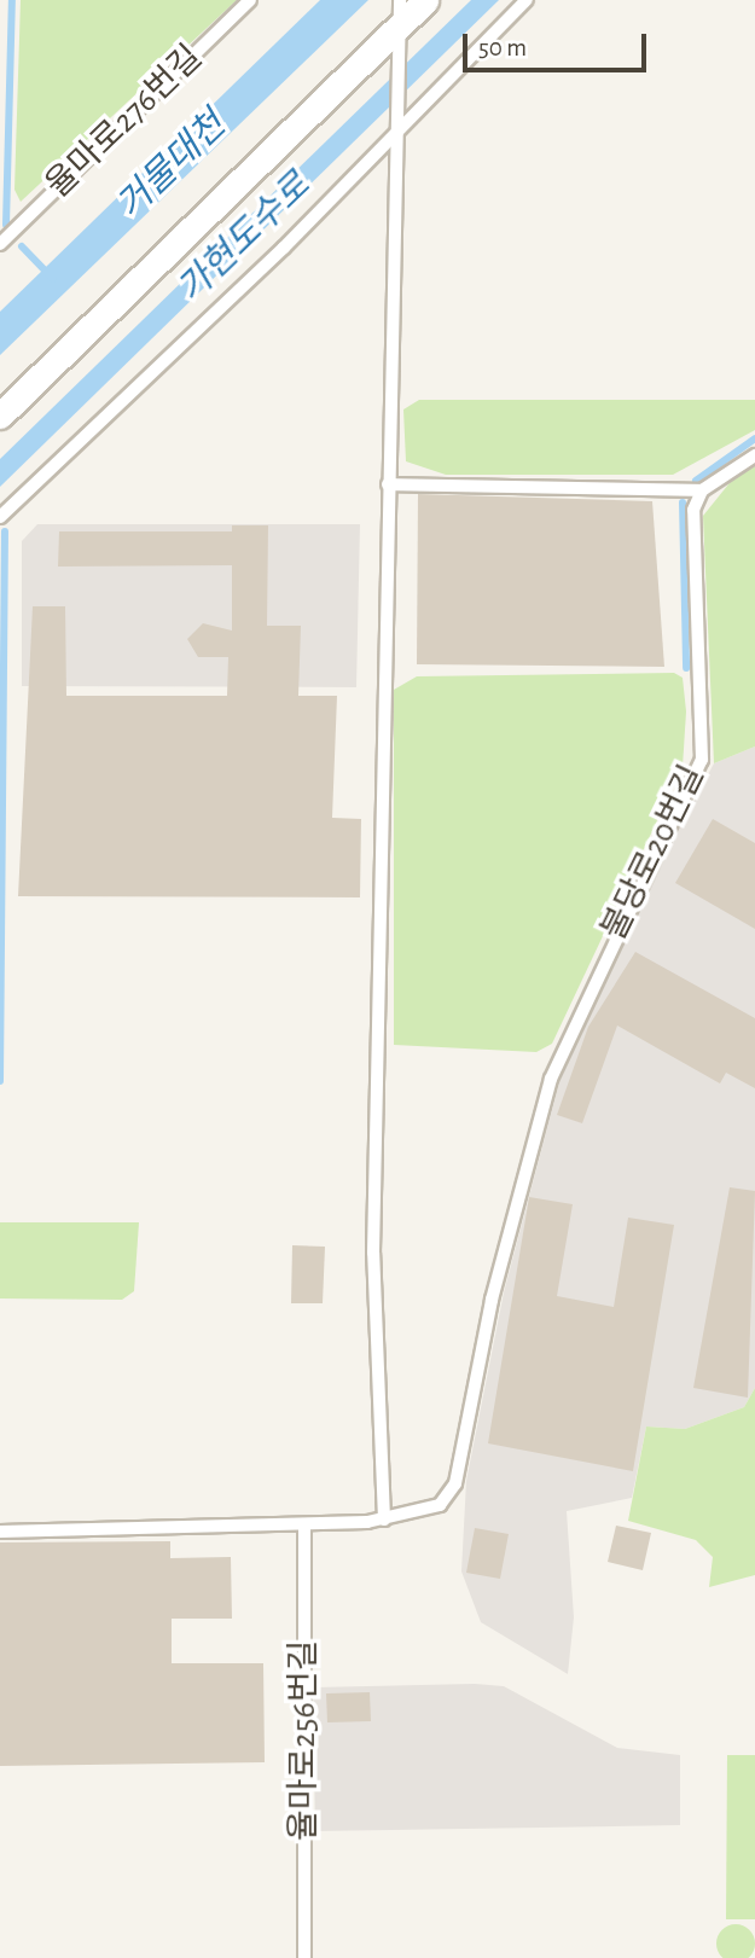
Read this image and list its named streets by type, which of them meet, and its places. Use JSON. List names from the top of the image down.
{
  "streets": {
    "lane": ["율마로276번길", "불당로20번길", "율마로256번길"]
  },
  "water": ["거물대천", "가현도수로"],
  "scale_bar": "50 m"
}
